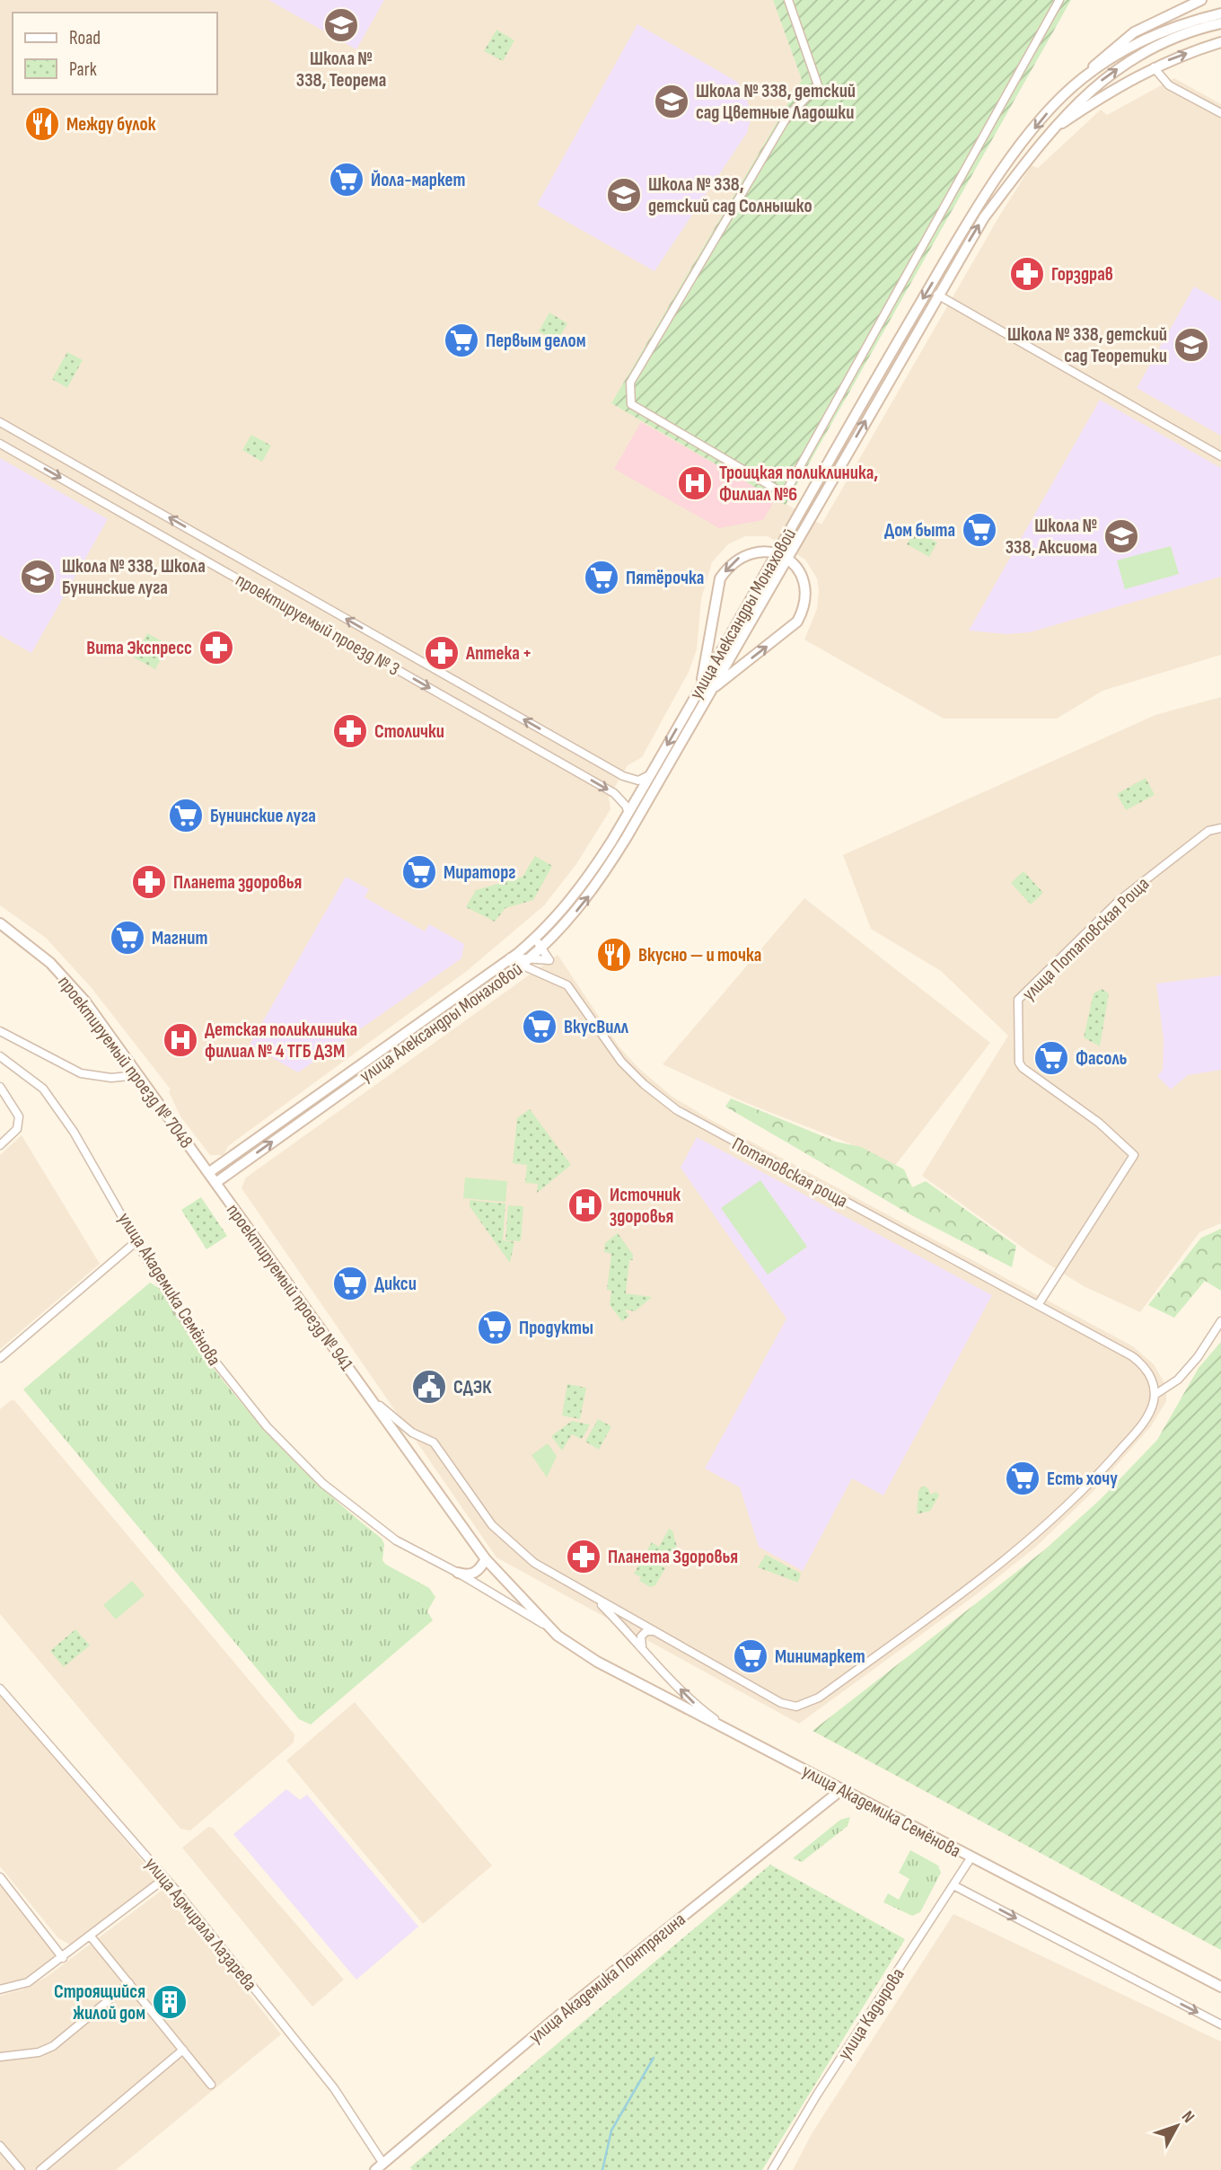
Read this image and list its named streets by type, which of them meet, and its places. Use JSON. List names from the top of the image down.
{
  "streets": {
    "main road": [
      "улица Александры Монаховой",
      "проектируемый проезд № 7048",
      "проектируемый проезд № 941",
      "улица Академика Семёнова",
      "улица Академика Понтрягина"
    ],
    "street": [
      "проектируемый проезд № 3",
      "улица Потаповская Роща",
      "Потаповская роща",
      "улица Адмирала Лазарева",
      "улица Кадырова"
    ]
  },
  "crossings": [
    ["улица Александры Монаховой", "проектируемый проезд № 3"],
    ["улица Александры Монаховой", "проектируемый проезд № 7048"],
    ["улица Александры Монаховой", "Потаповская роща"],
    ["улица Александры Монаховой", "проектируемый проезд № 941"],
    ["улица Потаповская Роща", "Потаповская роща"],
    ["проектируемый проезд № 7048", "проектируемый проезд № 941"],
    ["проектируемый проезд № 941", "улица Академика Семёнова"],
    ["улица Академика Семёнова", "улица Академика Понтрягина"],
    ["улица Академика Семёнова", "улица Кадырова"],
    ["улица Адмирала Лазарева", "улица Академика Понтрягина"]
  ],
  "places": {
    "school or university": [
      "Школа № 338, Теорема",
      "Школа № 338, детский сад Цветные Ладошки",
      "Школа № 338, детский сад Солнышко",
      "Школа № 338, детский сад Теоретики",
      "Школа № 338, Аксиома",
      "Школа № 338, Школа Бунинские луга"
    ],
    "restaurant": ["Между булок", "Вкусно — и точка"],
    "supermarket": [
      "Йола-маркет",
      "Первым делом",
      "Дом быта",
      "Пятёрочка",
      "Бунинские луга",
      "Мираторг",
      "Магнит",
      "ВкусВилл",
      "Фасоль",
      "Дикси",
      "Продукты",
      "Есть хочу",
      "Минимаркет"
    ],
    "pharmacy": [
      "Горздрав",
      "Вита Экспресс",
      "Аптека +",
      "Столички",
      "Планета здоровья",
      "Планета Здоровья"
    ],
    "hospital": ["Троицкая поликлиника, Филиал №6", "Детская поликлиника филиал № 4 ТГБ ДЗМ", "Источник здоровья"],
    "public building": ["СДЭК"],
    "building": ["Строящийся жилой дом"]
  },
  "legend": ["Road", "Park"],
  "north": "top right"
}
